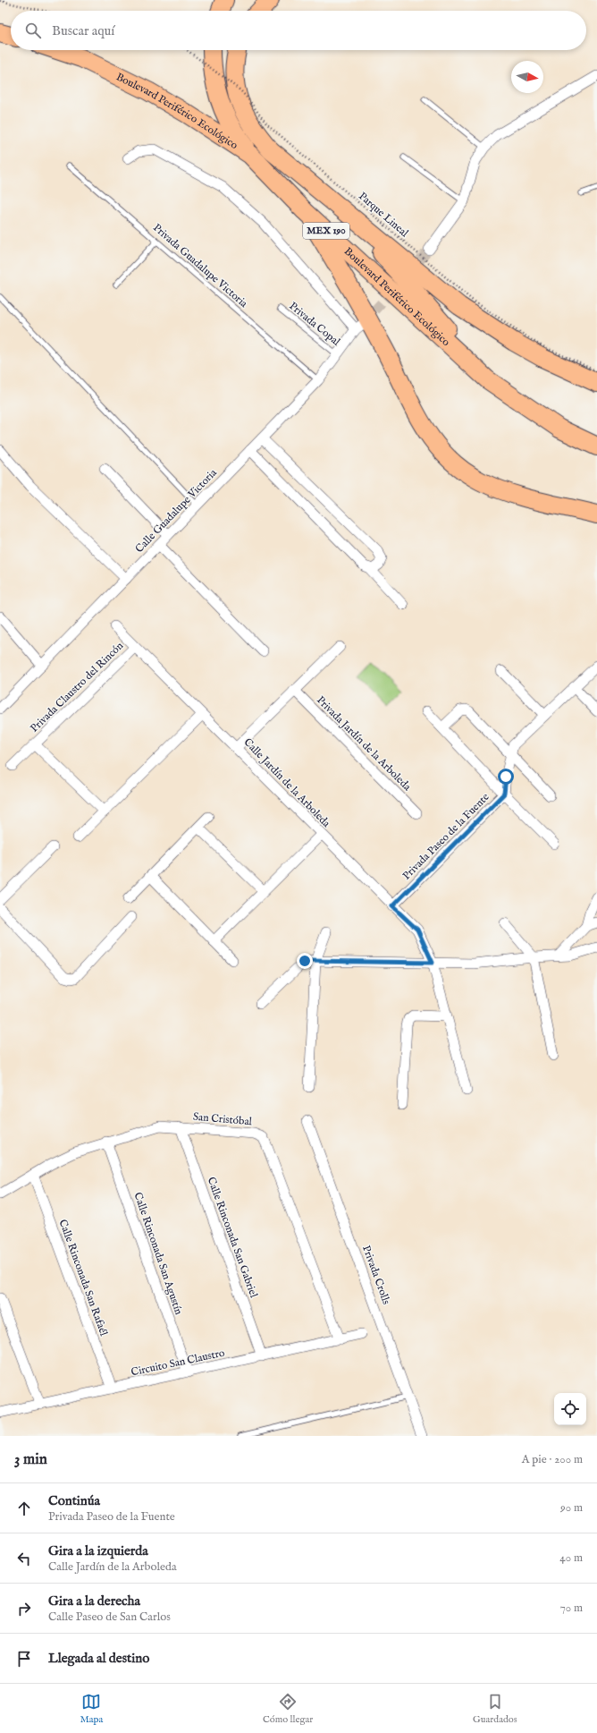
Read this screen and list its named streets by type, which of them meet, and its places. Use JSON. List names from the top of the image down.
{
  "streets": {
    "highway": ["Boulevard Periférico Ecológico", "MEX 190"],
    "street": [
      "Calle Guadalupe Victoria",
      "Privada Claustro del Rincón",
      "Privada Jardín de la Arboleda",
      "Calle Jardín de la Arboleda",
      "Privada Paseo de la Fuente",
      "San Cristóbal",
      "Calle Rinconada San Gabriel",
      "Calle Rinconada San Agustín",
      "Privada Crolls",
      "Calle Rinconada San Rafaél",
      "Circuito San Claustro"
    ],
    "lane": ["Privada Guadalupe Victoria", "Privada Copal"],
    "path": ["Parque Lineal"]
  },
  "crossings": [
    ["Privada Guadalupe Victoria", "Calle Guadalupe Victoria"],
    ["Privada Copal", "Calle Guadalupe Victoria"],
    ["Privada Claustro del Rincón", "Calle Jardín de la Arboleda"],
    ["Calle Jardín de la Arboleda", "Privada Paseo de la Fuente"],
    ["San Cristóbal", "Calle Rinconada San Gabriel"],
    ["San Cristóbal", "Calle Rinconada San Agustín"],
    ["San Cristóbal", "Calle Rinconada San Rafaél"],
    ["San Cristóbal", "Circuito San Claustro"],
    ["Calle Rinconada San Gabriel", "Circuito San Claustro"],
    ["Calle Rinconada San Agustín", "Circuito San Claustro"],
    ["Calle Rinconada San Rafaél", "Circuito San Claustro"]
  ],
  "north": "right",
  "page": {
    "search": "Buscar aquí",
    "heading": ["3 min", "A pie · 200 m"],
    "list": [
      ["Continúa", "Privada Paseo de la Fuente", "90 m"],
      ["Gira a la izquierda", "Calle Jardín de la Arboleda", "40 m"],
      ["Gira a la derecha", "Calle Paseo de San Carlos", "70 m"],
      "Llegada al destino"
    ],
    "nav": ["Mapa", "Cómo llegar", "Guardados"]
  }
}
